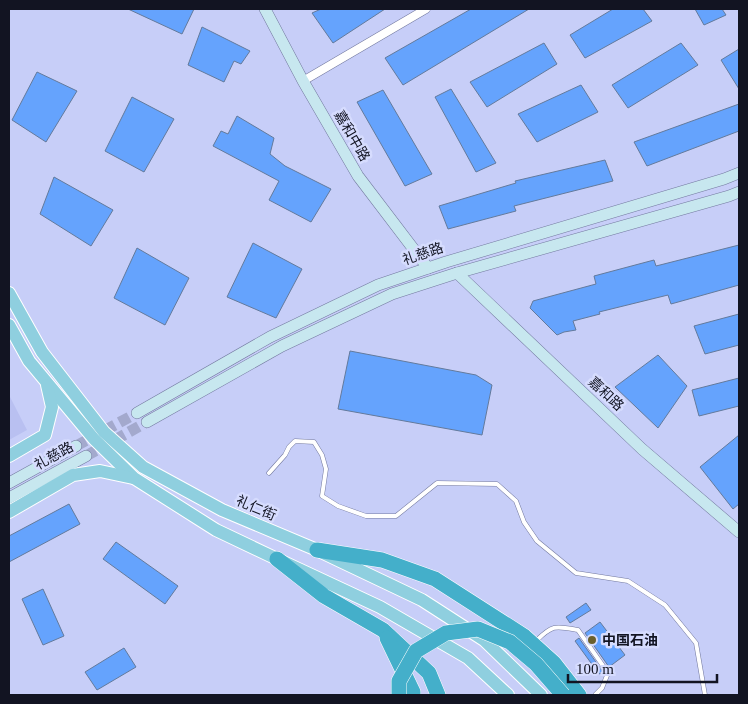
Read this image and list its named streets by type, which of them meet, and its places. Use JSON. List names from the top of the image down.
{
  "streets": {
    "main road": [
      "嘉和中路",
      "礼慈路",
      "嘉和路",
      "礼仁街"
    ]
  },
  "crossings": [
    ["嘉和中路", "礼慈路"],
    ["礼慈路", "嘉和路"]
  ],
  "places": ["中国石油"],
  "scale_bar": "100 m"
}
